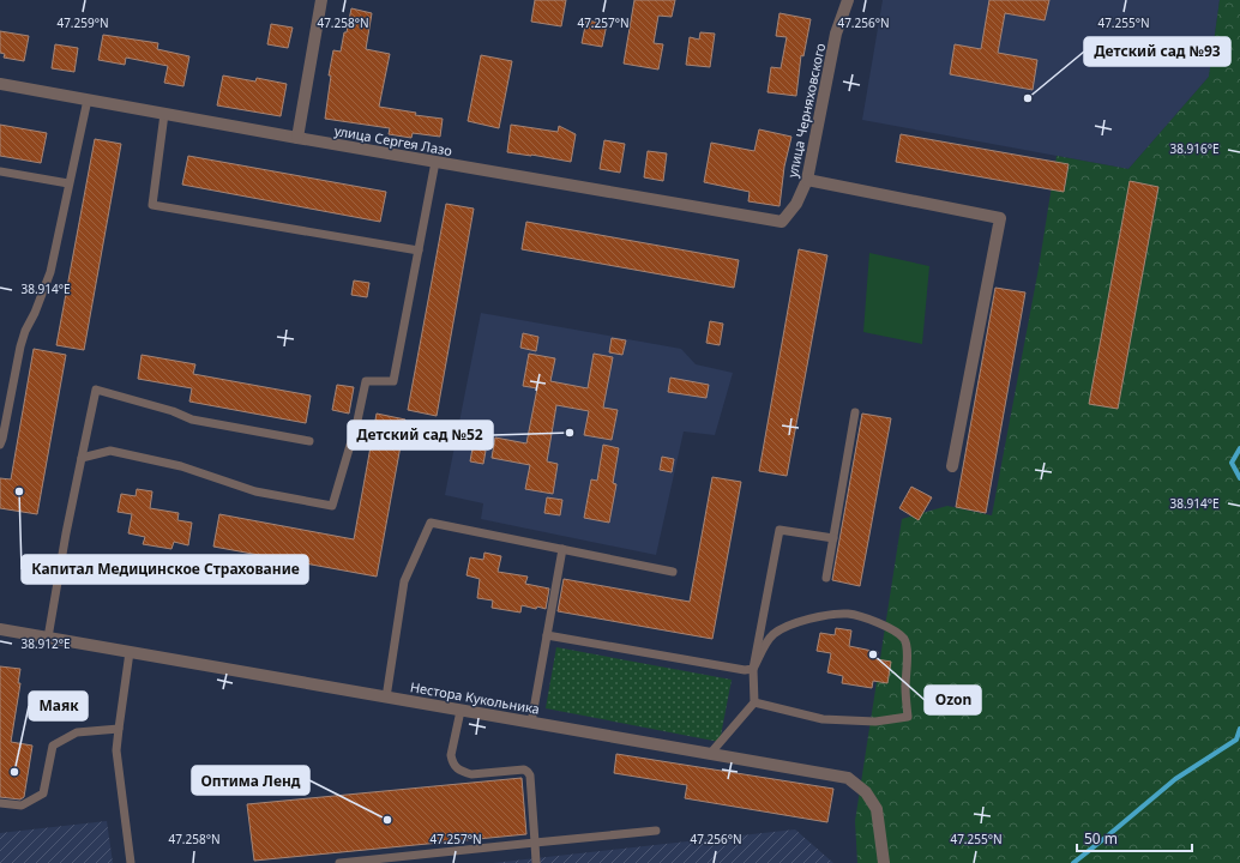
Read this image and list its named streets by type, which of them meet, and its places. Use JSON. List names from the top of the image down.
{
  "streets": {
    "street": ["улица Черняховского", "улица Сергея Лазо", "Нестора Кукольника"]
  },
  "crossings": [
    ["улица Черняховского", "улица Сергея Лазо"]
  ],
  "places": [
    "Детский сад №93",
    "Детский сад №52",
    "Капитал Медицинское Страхование",
    "Ozon",
    "Маяк",
    "Оптима Ленд"
  ],
  "scale_bar": "50 m",
  "coordinates": [
    "47.258°N",
    "47.257°N",
    "47.256°N",
    "47.255°N",
    "47.259°N",
    "38.916°E",
    "38.914°E",
    "38.912°E"
  ]
}
